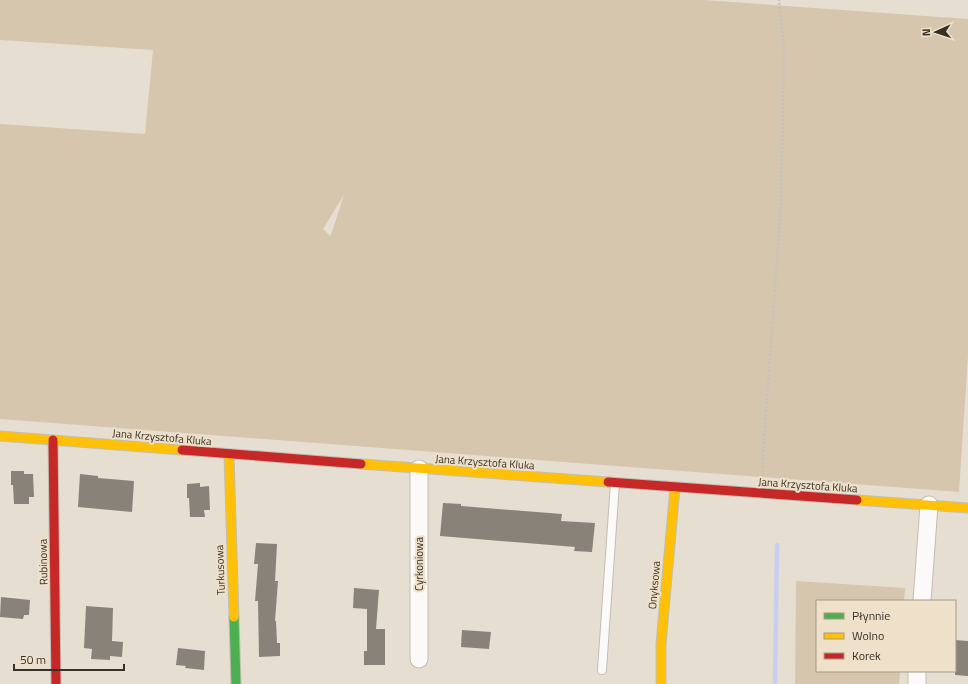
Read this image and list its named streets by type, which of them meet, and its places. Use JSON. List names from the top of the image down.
{
  "streets": {
    "street": [
      "Jana Krzysztofa Kluka",
      "Rubinowa",
      "Cyrkoniowa",
      "Turkusowa",
      "Onyksowa"
    ]
  },
  "crossings": [
    ["Jana Krzysztofa Kluka", "Rubinowa"],
    ["Jana Krzysztofa Kluka", "Cyrkoniowa"],
    ["Jana Krzysztofa Kluka", "Turkusowa"],
    ["Jana Krzysztofa Kluka", "Onyksowa"]
  ],
  "legend": ["Płynnie", "Wolno", "Korek"],
  "scale_bar": "50 m",
  "north": "left"
}
